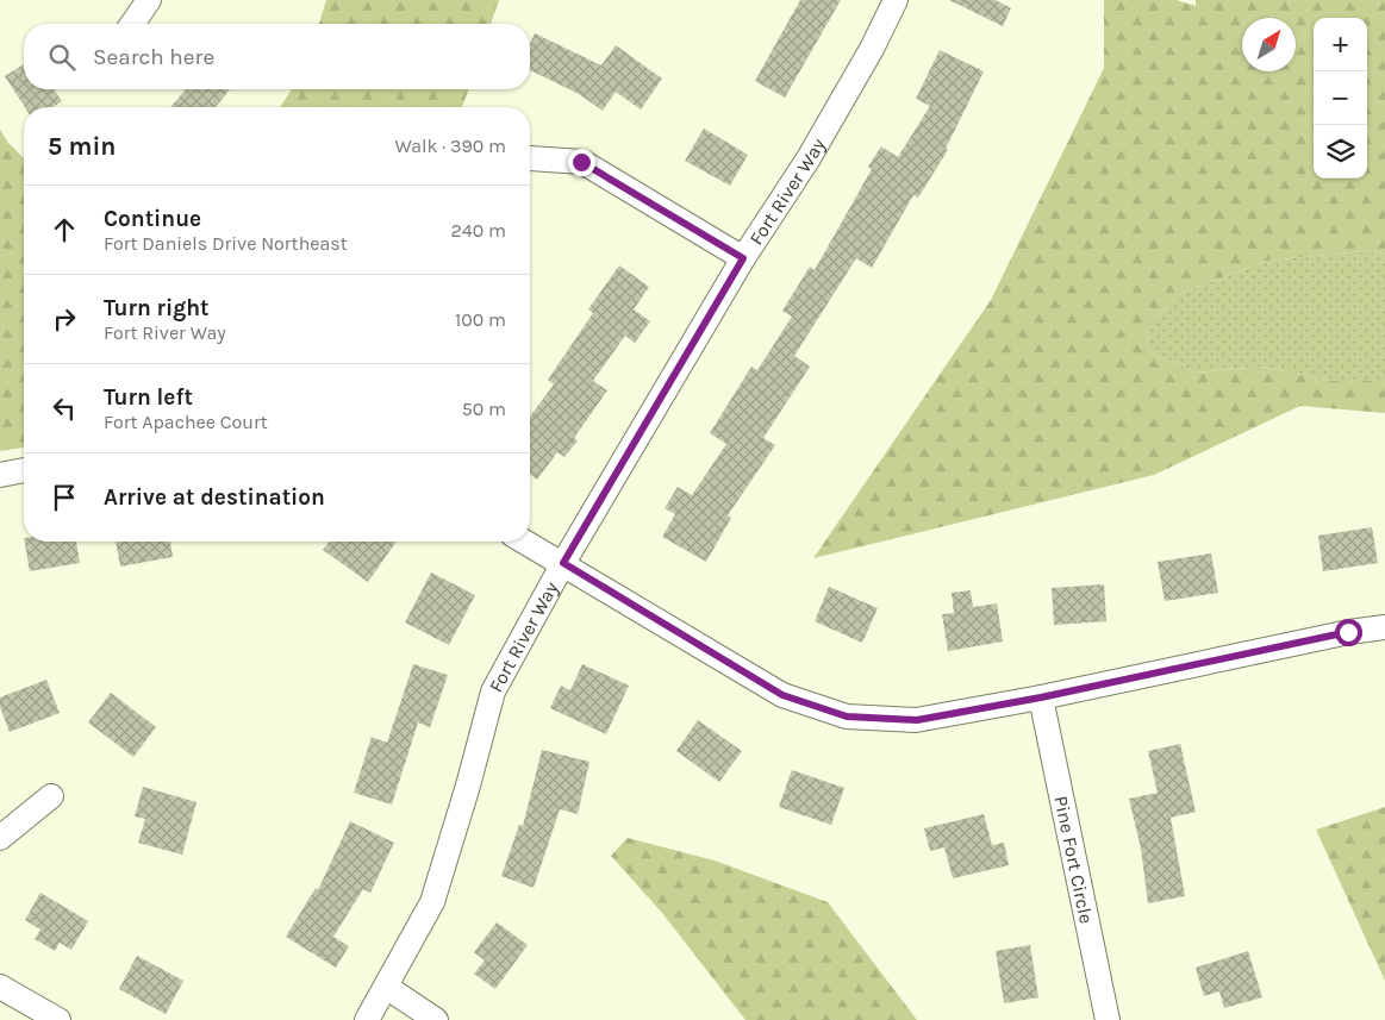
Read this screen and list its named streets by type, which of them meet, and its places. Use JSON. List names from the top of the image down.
{
  "streets": {
    "street": ["Fort River Way", "Pine Fort Circle"]
  },
  "north": "top right",
  "page": {
    "map_buttons": ["+", "−"],
    "search": "Search here",
    "heading": ["5 min", "Walk · 390 m"],
    "list": [
      ["Continue", "Fort Daniels Drive Northeast", "240 m"],
      ["Turn right", "Fort River Way", "100 m"],
      ["Turn left", "Fort Apachee Court", "50 m"],
      "Arrive at destination"
    ]
  }
}
